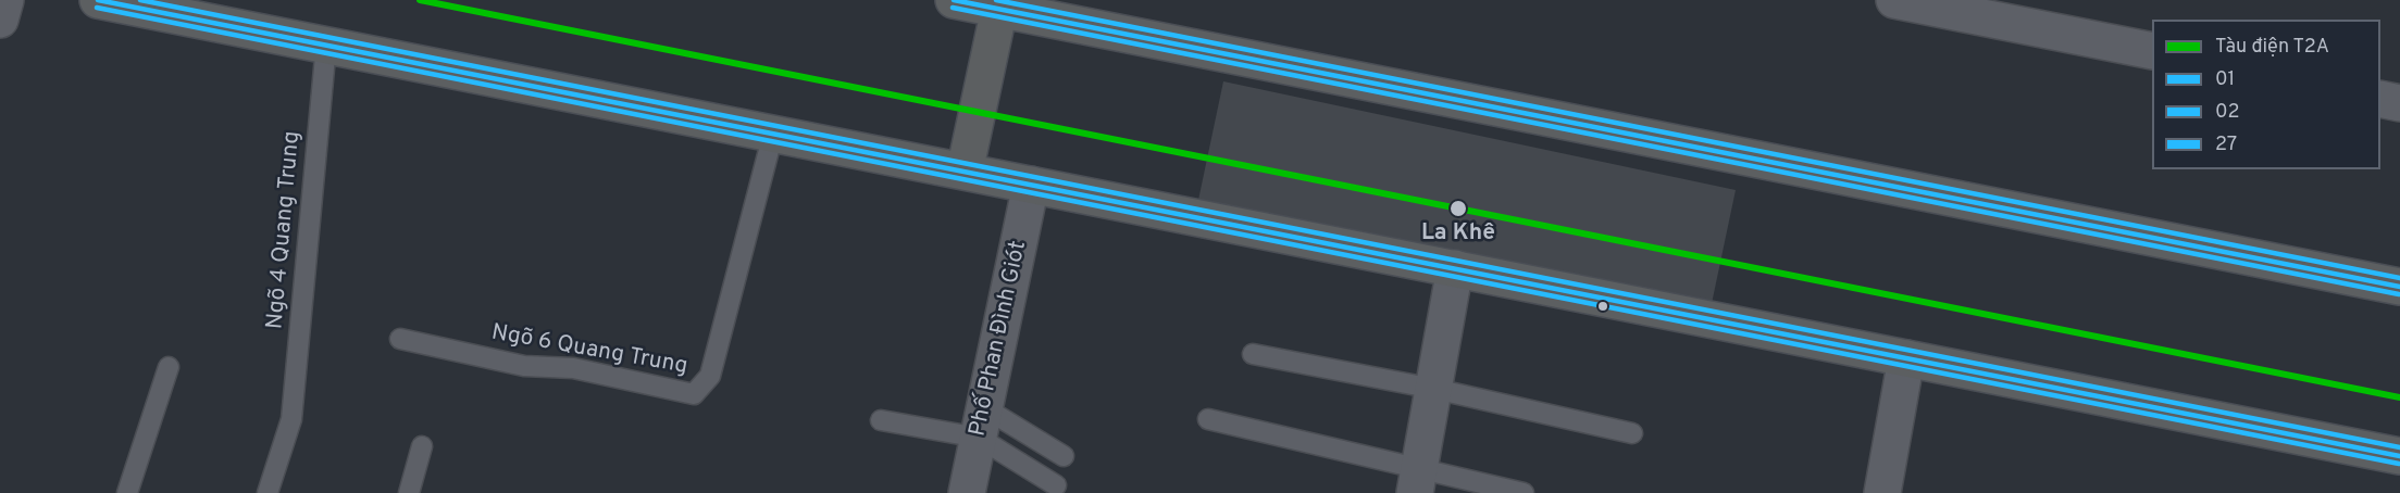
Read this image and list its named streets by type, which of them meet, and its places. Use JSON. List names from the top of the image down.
{
  "streets": {
    "street": ["Phố Phan Đình Giót"],
    "lane": ["Ngõ 4 Quang Trung", "Ngõ 6 Quang Trung"]
  },
  "places": ["La Khê"],
  "lines": [
    "metro line T2A",
    "transit line 01",
    "transit line 27",
    "transit line 02"
  ],
  "legend": [
    "Tàu điện T2A",
    "01",
    "02",
    "27"
  ]
}
